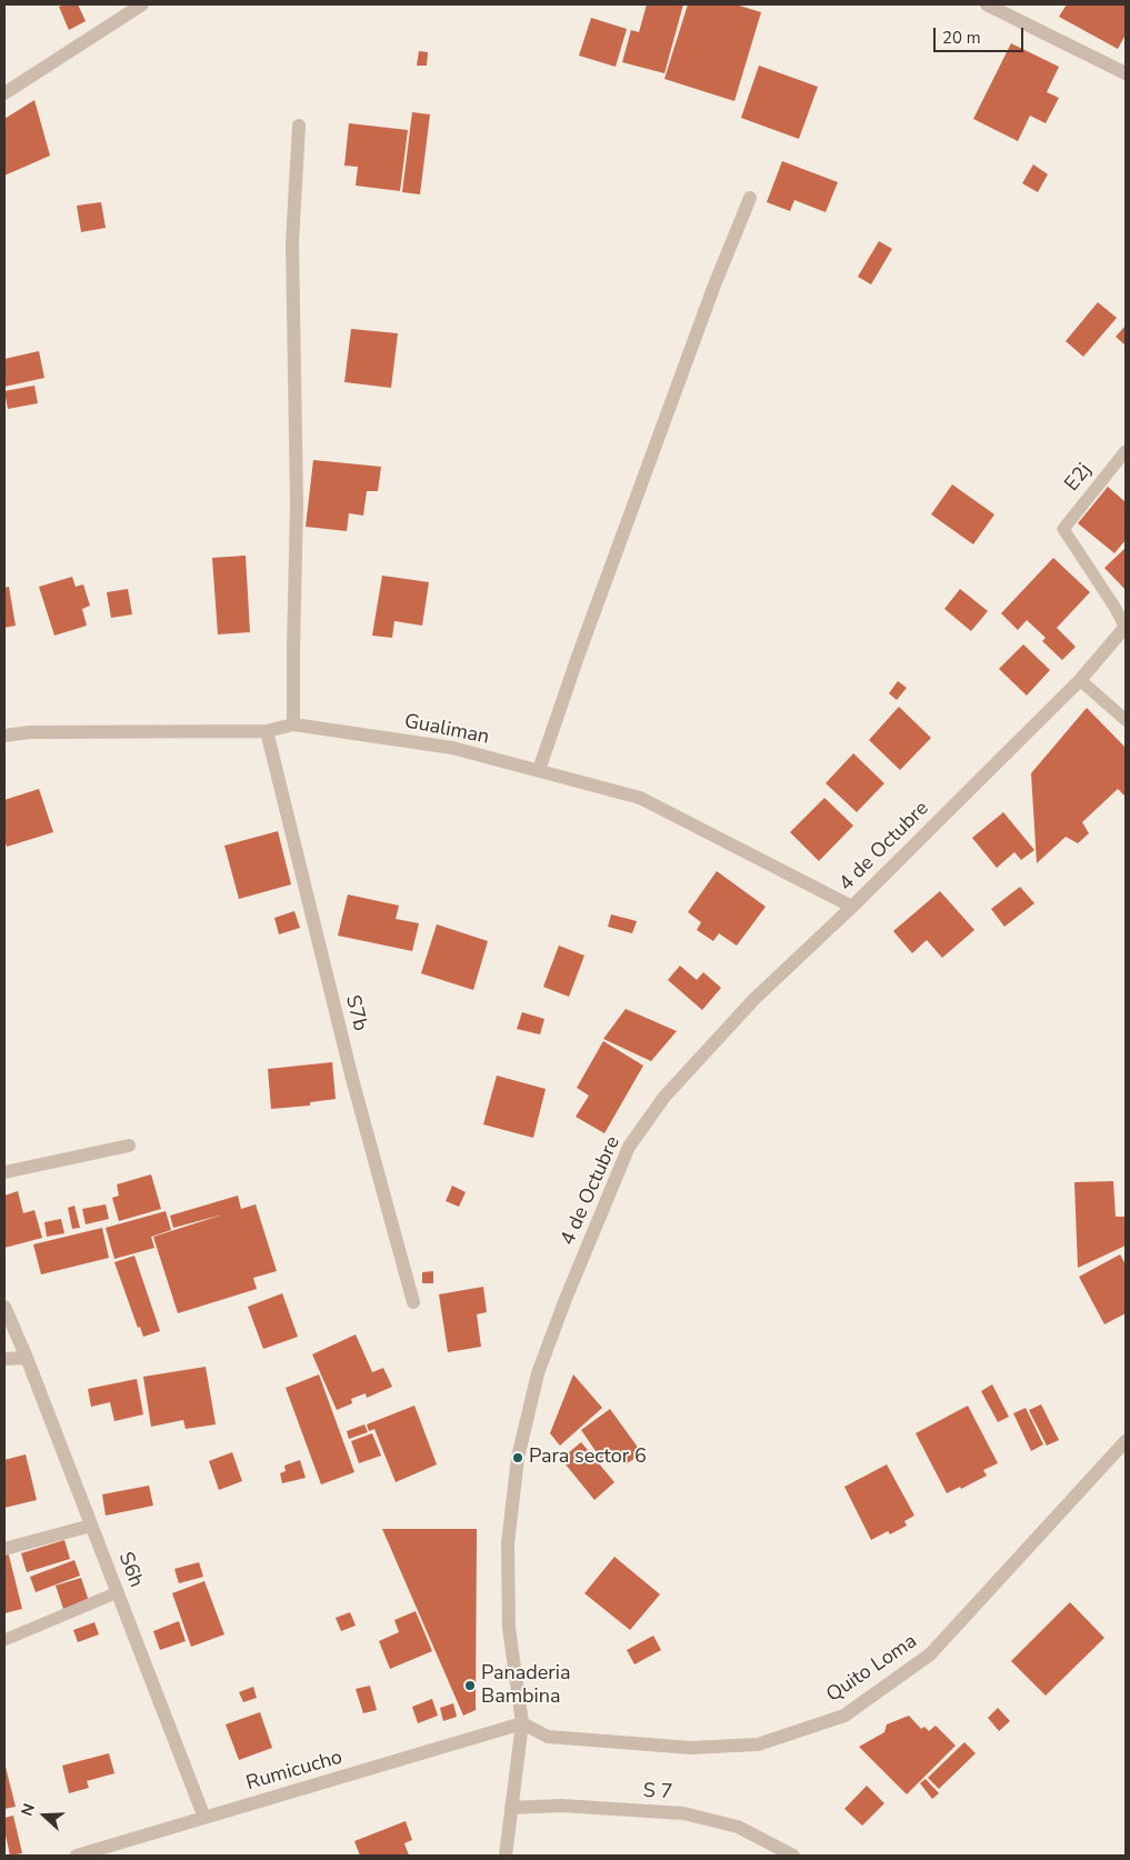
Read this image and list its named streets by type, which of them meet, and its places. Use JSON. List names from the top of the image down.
{
  "streets": {
    "street": [
      "Gualiman",
      "4 de Octubre",
      "S7b",
      "S6h",
      "Quito Loma",
      "Rumicucho",
      "S 7"
    ],
    "lane": ["E2j"]
  },
  "crossings": [
    ["E2j", "4 de Octubre"],
    ["Gualiman", "4 de Octubre"],
    ["Gualiman", "S7b"],
    ["4 de Octubre", "Quito Loma"],
    ["4 de Octubre", "Rumicucho"],
    ["4 de Octubre", "S 7"],
    ["S6h", "Rumicucho"],
    ["Quito Loma", "Rumicucho"]
  ],
  "places": ["Para sector 6", "Panaderia Bambina"],
  "scale_bar": "20 m",
  "north": "left"
}
